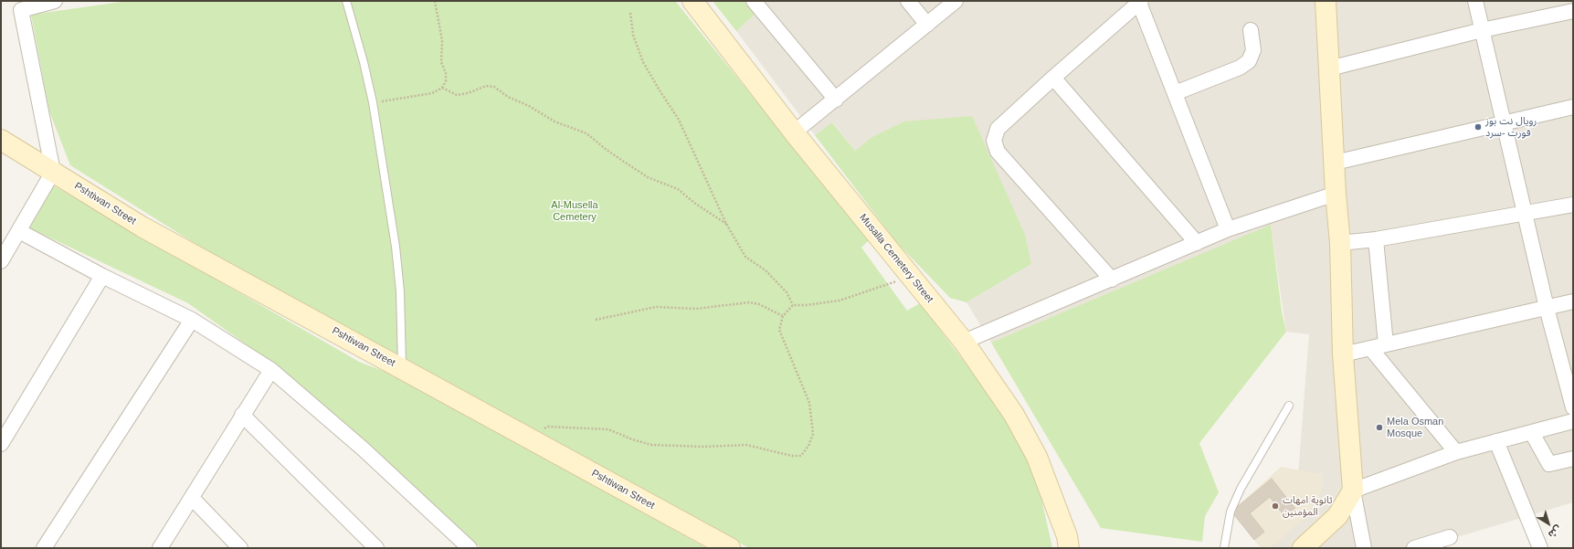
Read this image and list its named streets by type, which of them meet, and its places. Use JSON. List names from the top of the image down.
{
  "streets": {
    "street": ["Pshtiwan Street", "Musalla Cemetery Street"]
  },
  "parks": ["Al-Musella Cemetery"],
  "places": ["رويال نت بوز قورت -سرد", "Mela Osman Mosque", "ثانوية امهات المؤمنين"],
  "north": "bottom right"
}
